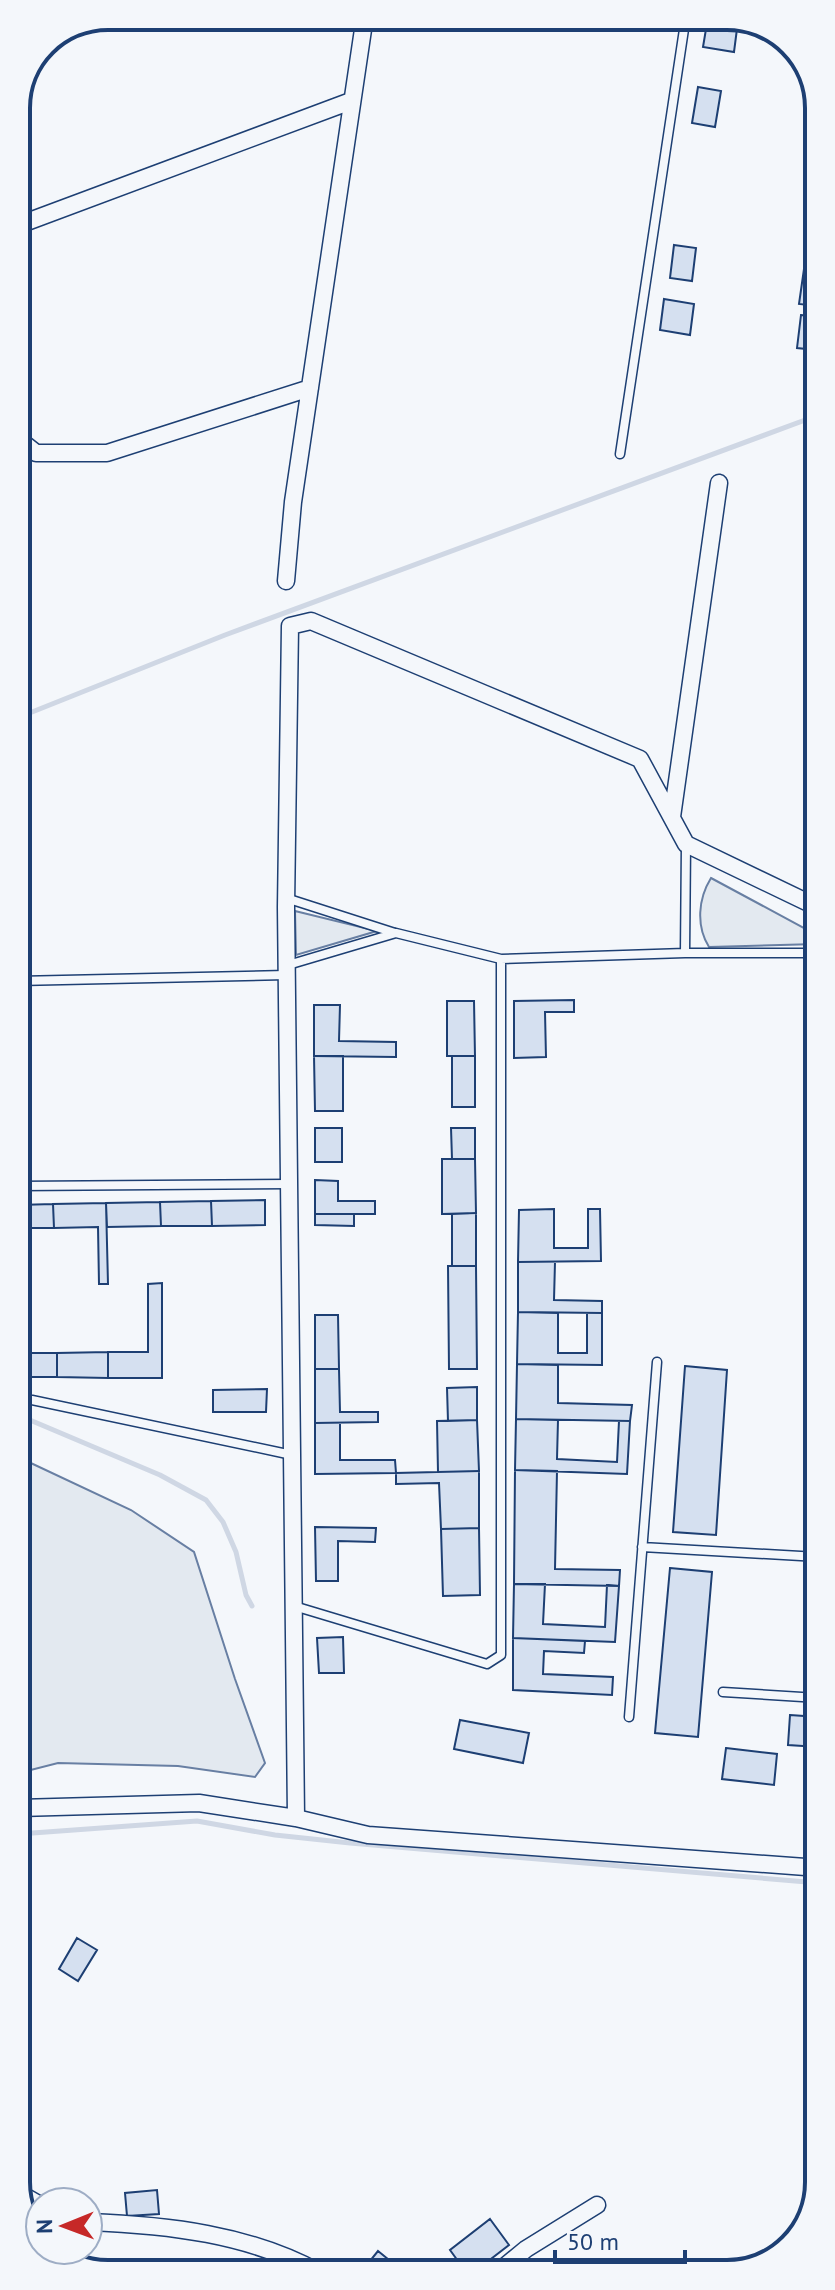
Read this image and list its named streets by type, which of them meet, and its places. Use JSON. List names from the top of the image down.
{
  "scale_bar": "50 m",
  "north": "left"
}
